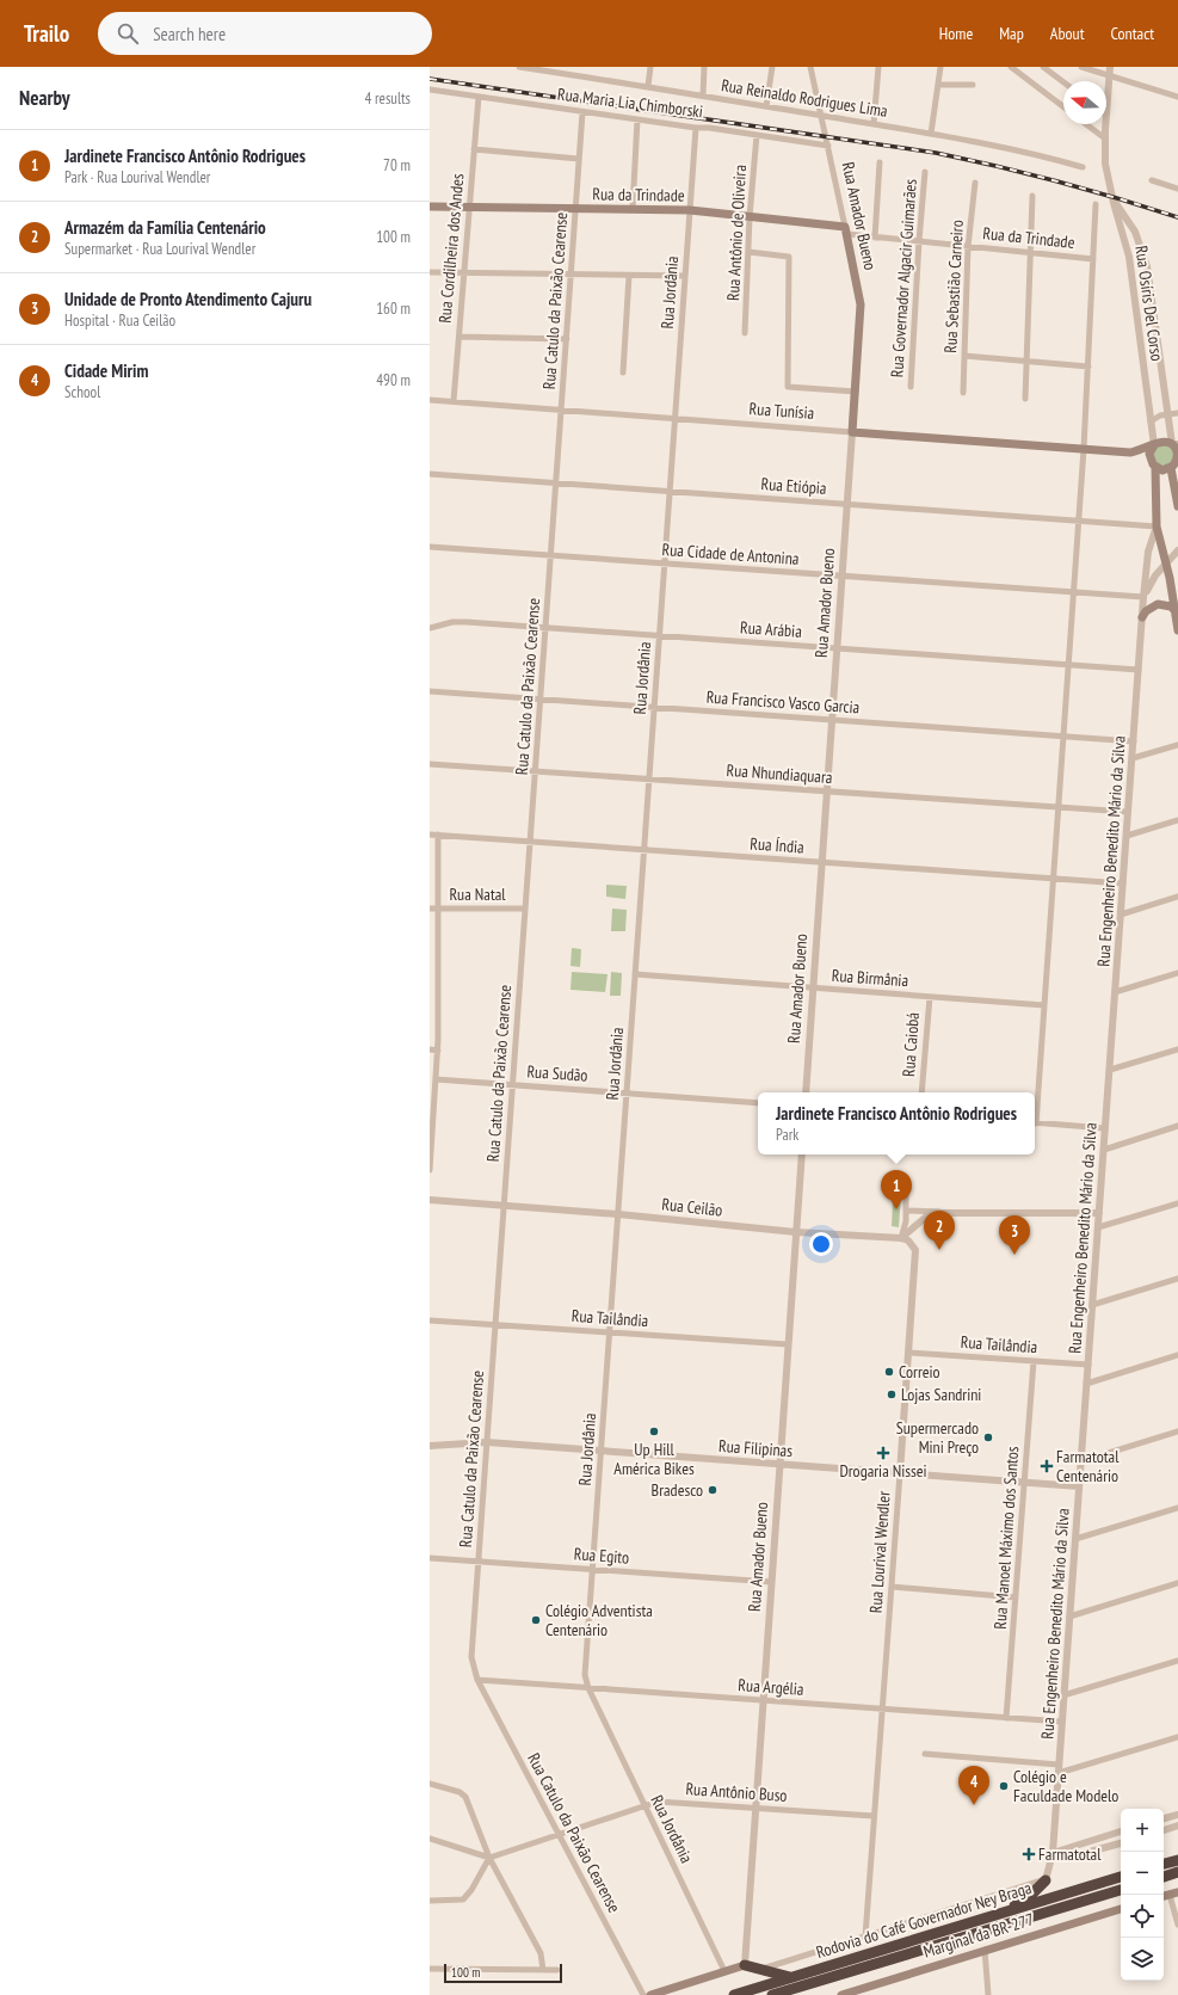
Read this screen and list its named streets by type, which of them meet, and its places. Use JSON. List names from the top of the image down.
{
  "streets": {
    "highway": ["Rodovia do Café Governador Ney Braga"],
    "main road": [
      "Rua da Trindade",
      "Rua Amador Bueno",
      "Rua Tunísia",
      "Marginal da BR-277"
    ],
    "street": [
      "Rua Reinaldo Rodrigues Lima",
      "Rua Maria Lia Chimborski",
      "Rua Antônio de Oliveira",
      "Rua Cordilheira dos Andes",
      "Rua Governador Algacir Guimarães",
      "Rua Sebastião Carneiro",
      "Rua Jordânia",
      "Rua Catulo da Paixão Cearense",
      "Rua Osíris Del Corso",
      "Rua Etiópia",
      "Rua Cidade de Antonina",
      "Rua Arábia",
      "Rua Francisco Vasco Garcia",
      "Rua Nhundiaquara",
      "Rua Índia",
      "Rua Engenheiro Benedito Mário da Silva",
      "Rua Natal",
      "Rua Birmânia",
      "Rua Caiobá",
      "Rua Sudão",
      "Rua Ceilão",
      "Rua Tailândia",
      "Rua Filipinas",
      "Rua Manoel Máximo dos Santos",
      "Rua Lourival Wendler",
      "Rua Egito",
      "Rua Argélia",
      "Rua Antônio Buso"
    ]
  },
  "crossings": [
    ["Rua Reinaldo Rodrigues Lima", "Rua Amador Bueno"],
    ["Rua Maria Lia Chimborski", "Rua Amador Bueno"],
    ["Rua Maria Lia Chimborski", "Rua Antônio de Oliveira"],
    ["Rua Maria Lia Chimborski", "Rua Cordilheira dos Andes"],
    ["Rua Maria Lia Chimborski", "Rua Jordânia"],
    ["Rua Maria Lia Chimborski", "Rua Catulo da Paixão Cearense"],
    ["Rua da Trindade", "Rua Amador Bueno"],
    ["Rua da Trindade", "Rua Antônio de Oliveira"],
    ["Rua da Trindade", "Rua Cordilheira dos Andes"],
    ["Rua da Trindade", "Rua Governador Algacir Guimarães"],
    ["Rua da Trindade", "Rua Sebastião Carneiro"],
    ["Rua da Trindade", "Rua Jordânia"],
    ["Rua da Trindade", "Rua Catulo da Paixão Cearense"],
    ["Rua Amador Bueno", "Rua Tunísia"],
    ["Rua Amador Bueno", "Rua Etiópia"],
    ["Rua Amador Bueno", "Rua Cidade de Antonina"],
    ["Rua Amador Bueno", "Rua Arábia"],
    ["Rua Amador Bueno", "Rua Francisco Vasco Garcia"],
    ["Rua Amador Bueno", "Rua Nhundiaquara"],
    ["Rua Amador Bueno", "Rua Índia"],
    ["Rua Amador Bueno", "Rua Birmânia"],
    ["Rua Amador Bueno", "Rua Ceilão"],
    ["Rua Amador Bueno", "Rua Tailândia"],
    ["Rua Amador Bueno", "Rua Filipinas"],
    ["Rua Amador Bueno", "Rua Egito"],
    ["Rua Amador Bueno", "Rua Argélia"],
    ["Rua Amador Bueno", "Rua Antônio Buso"],
    ["Rua Cordilheira dos Andes", "Rua Tunísia"],
    ["Rua Jordânia", "Rua Tunísia"],
    ["Rua Jordânia", "Rua Etiópia"],
    ["Rua Jordânia", "Rua Cidade de Antonina"],
    ["Rua Jordânia", "Rua Arábia"],
    ["Rua Jordânia", "Rua Francisco Vasco Garcia"],
    ["Rua Jordânia", "Rua Nhundiaquara"],
    ["Rua Jordânia", "Rua Índia"],
    ["Rua Jordânia", "Rua Birmânia"],
    ["Rua Jordânia", "Rua Sudão"],
    ["Rua Jordânia", "Rua Ceilão"],
    ["Rua Jordânia", "Rua Tailândia"],
    ["Rua Jordânia", "Rua Filipinas"],
    ["Rua Jordânia", "Rua Egito"],
    ["Rua Jordânia", "Rua Argélia"],
    ["Rua Jordânia", "Rua Antônio Buso"],
    ["Rua Catulo da Paixão Cearense", "Rua Tunísia"],
    ["Rua Catulo da Paixão Cearense", "Rua Etiópia"],
    ["Rua Catulo da Paixão Cearense", "Rua Cidade de Antonina"],
    ["Rua Catulo da Paixão Cearense", "Rua Arábia"],
    ["Rua Catulo da Paixão Cearense", "Rua Francisco Vasco Garcia"],
    ["Rua Catulo da Paixão Cearense", "Rua Nhundiaquara"],
    ["Rua Catulo da Paixão Cearense", "Rua Índia"],
    ["Rua Catulo da Paixão Cearense", "Rua Natal"],
    ["Rua Catulo da Paixão Cearense", "Rua Sudão"],
    ["Rua Catulo da Paixão Cearense", "Rua Ceilão"],
    ["Rua Catulo da Paixão Cearense", "Rua Tailândia"],
    ["Rua Catulo da Paixão Cearense", "Rua Filipinas"],
    ["Rua Catulo da Paixão Cearense", "Rua Egito"],
    ["Rua Catulo da Paixão Cearense", "Rua Argélia"],
    ["Rua Catulo da Paixão Cearense", "Rua Antônio Buso"],
    ["Rua Osíris Del Corso", "Rua Tunísia"],
    ["Rua Etiópia", "Rua Engenheiro Benedito Mário da Silva"],
    ["Rua Cidade de Antonina", "Rua Engenheiro Benedito Mário da Silva"],
    ["Rua Arábia", "Rua Engenheiro Benedito Mário da Silva"],
    ["Rua Francisco Vasco Garcia", "Rua Engenheiro Benedito Mário da Silva"],
    ["Rua Nhundiaquara", "Rua Engenheiro Benedito Mário da Silva"],
    ["Rua Índia", "Rua Engenheiro Benedito Mário da Silva"],
    ["Rua Engenheiro Benedito Mário da Silva", "Rua Tailândia"],
    ["Rua Engenheiro Benedito Mário da Silva", "Rua Filipinas"],
    ["Rua Engenheiro Benedito Mário da Silva", "Rua Argélia"],
    ["Rua Engenheiro Benedito Mário da Silva", "Marginal da BR-277"],
    ["Rua Birmânia", "Rua Caiobá"],
    ["Rua Ceilão", "Rua Lourival Wendler"],
    ["Rua Tailândia", "Rua Manoel Máximo dos Santos"],
    ["Rua Tailândia", "Rua Lourival Wendler"],
    ["Rua Filipinas", "Rua Manoel Máximo dos Santos"],
    ["Rua Filipinas", "Rua Lourival Wendler"],
    ["Rua Manoel Máximo dos Santos", "Rua Argélia"],
    ["Rua Lourival Wendler", "Rua Argélia"],
    ["Rua Lourival Wendler", "Rua Antônio Buso"],
    ["Rua Lourival Wendler", "Marginal da BR-277"]
  ],
  "places": {
    "other": [
      "Correio",
      "Lojas Sandrini",
      "Up Hill América Bikes",
      "Supermercado Mini Preço",
      "Bradesco",
      "Colégio Adventista Centenário",
      "Colégio e Faculdade Modelo"
    ],
    "health": ["Drogaria Nissei", "Farmatotal Centenário", "Farmatotal"]
  },
  "scale_bar": "100 m",
  "north": "left",
  "page": {
    "header": "Trailo",
    "search": "Search here",
    "nav": [
      "Home",
      "Map",
      "About",
      "Contact"
    ],
    "heading": ["Nearby", "4 results"],
    "list": [
      {
        "mark": "1",
        "name": "Jardinete Francisco Antônio Rodrigues",
        "note": "Park · Rua Lourival Wendler",
        "value": "70 m"
      },
      {
        "mark": "2",
        "name": "Armazém da Família Centenário",
        "note": "Supermarket · Rua Lourival Wendler",
        "value": "100 m"
      },
      {
        "mark": "3",
        "name": "Unidade de Pronto Atendimento Cajuru",
        "note": "Hospital · Rua Ceilão",
        "value": "160 m"
      },
      {
        "mark": "4",
        "name": "Cidade Mirim",
        "note": "School",
        "value": "490 m"
      }
    ],
    "popup": ["Jardinete Francisco Antônio Rodrigues", "Park"],
    "pins": [
      "1",
      "2",
      "3",
      "4"
    ],
    "map_buttons": ["+", "−"],
    "scale": "100 m"
  }
}
